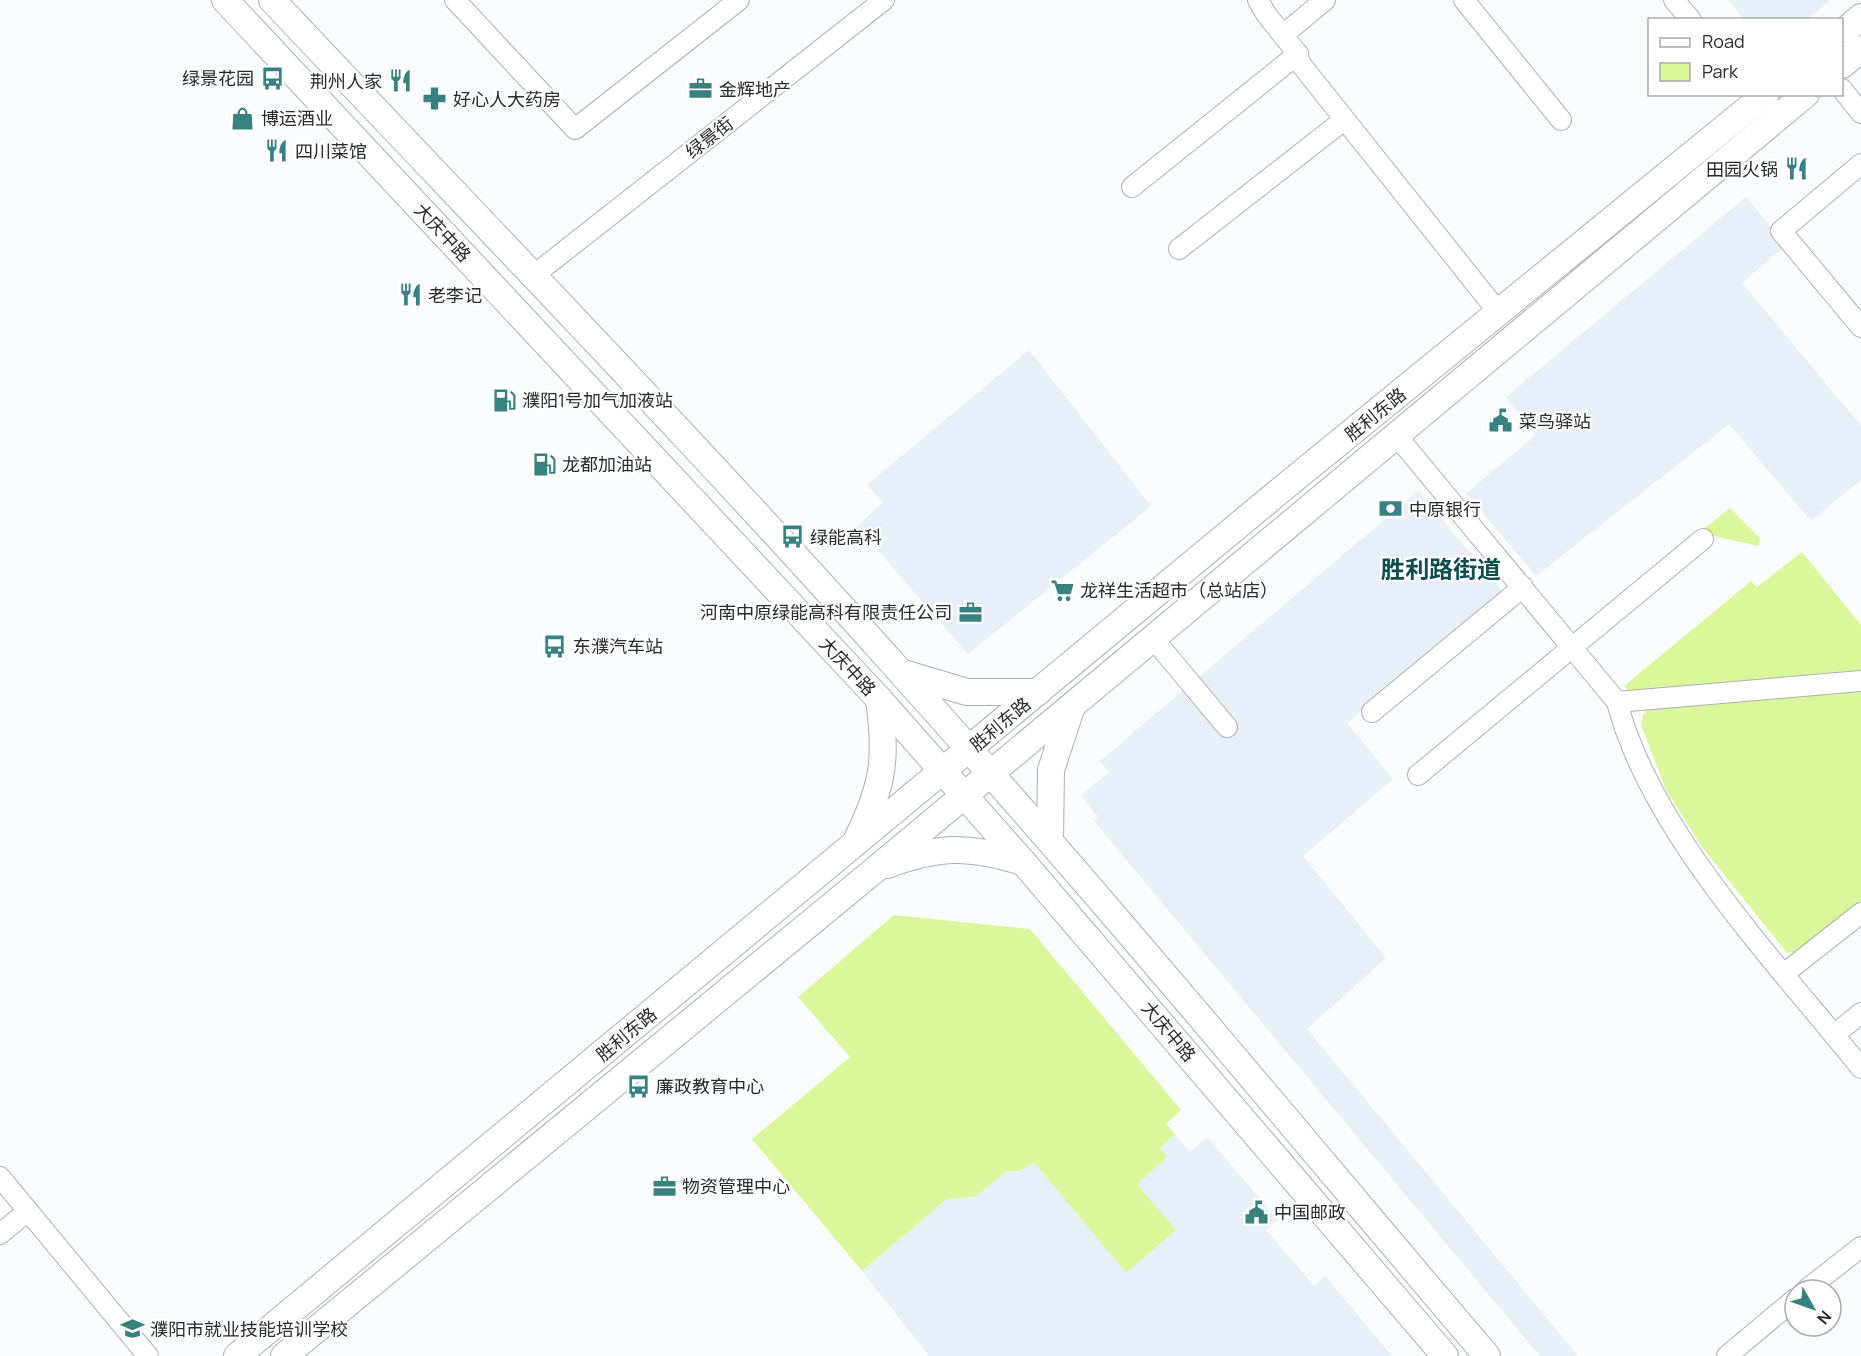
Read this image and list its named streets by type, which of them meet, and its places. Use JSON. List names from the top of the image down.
{
  "streets": {
    "main road": ["大庆中路", "胜利东路"],
    "street": ["绿景街"]
  },
  "crossings": [
    ["绿景街", "大庆中路"],
    ["大庆中路", "胜利东路"]
  ],
  "districts": ["胜利路街道"],
  "places": {
    "bus stop": [
      "绿景花园",
      "绿能高科",
      "东濮汽车站",
      "廉政教育中心"
    ],
    "restaurant": [
      "荆州人家",
      "四川菜馆",
      "田园火锅",
      "老李记"
    ],
    "office": ["金辉地产", "河南中原绿能高科有限责任公司", "物资管理中心"],
    "pharmacy": ["好心人大药房"],
    "shop": ["博运酒业"],
    "fuel station": ["濮阳1号加气加液站", "龙都加油站"],
    "public building": ["菜鸟驿站", "中国邮政"],
    "bank": ["中原银行"],
    "supermarket": ["龙祥生活超市（总站店）"],
    "school or university": ["濮阳市就业技能培训学校"]
  },
  "legend": ["Road", "Park"],
  "north": "bottom right"
}
